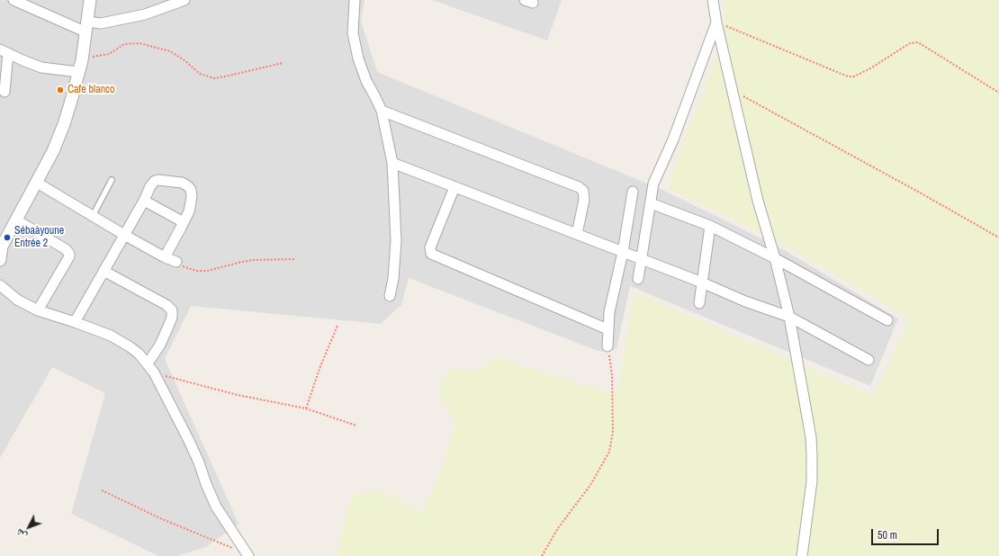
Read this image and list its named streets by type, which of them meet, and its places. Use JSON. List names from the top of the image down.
{
  "places": ["Cafe blanco", "Sébaàyoune Entrée 2"],
  "scale_bar": "50 m",
  "north": "bottom left"
}
